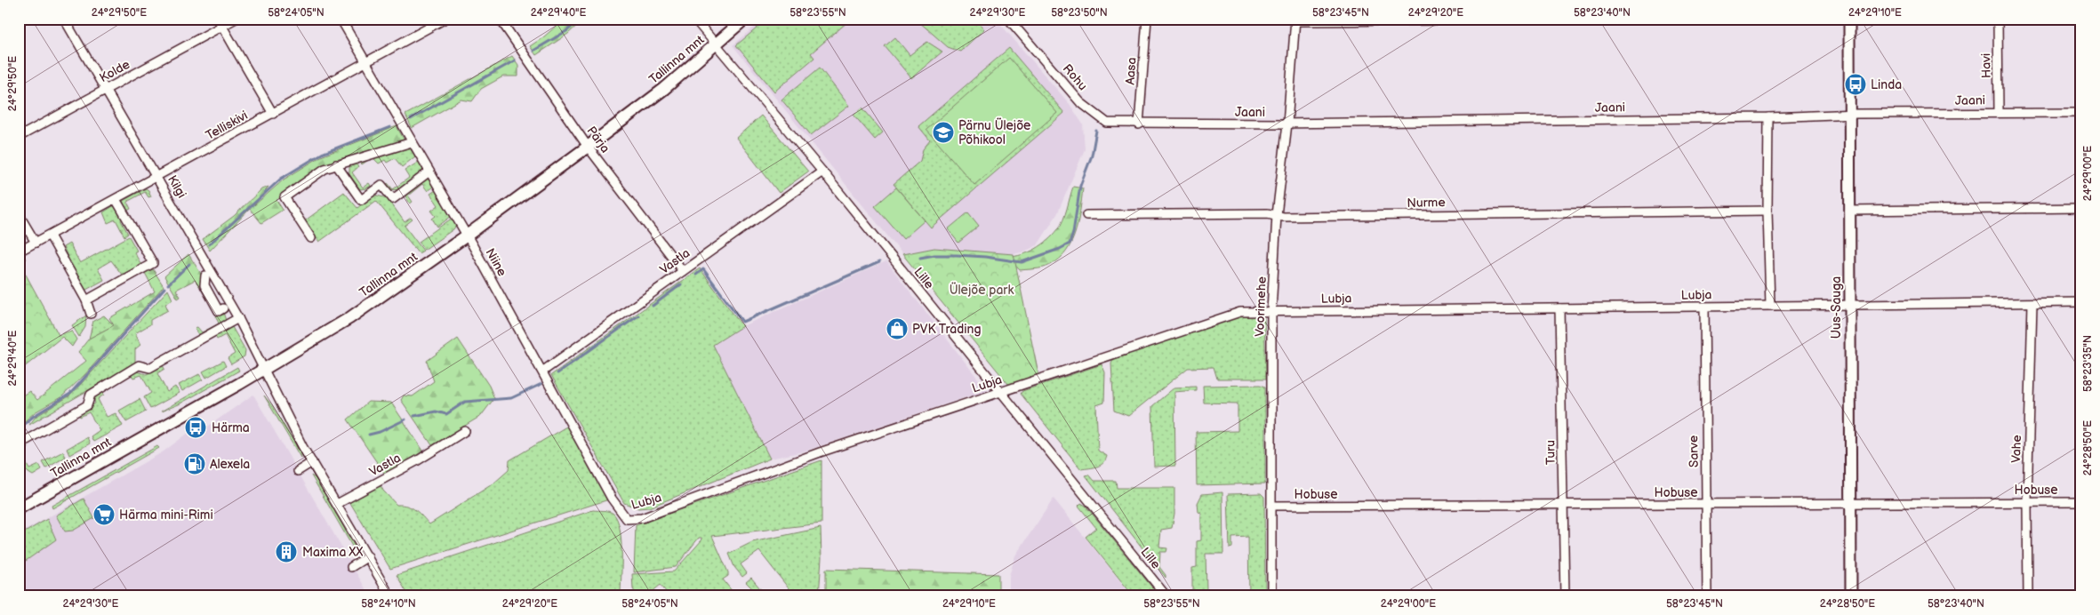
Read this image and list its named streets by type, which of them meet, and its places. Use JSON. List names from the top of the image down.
{
  "streets": {
    "main road": ["Tallinna mnt"],
    "street": [
      "Havi",
      "Kolde",
      "Aasa",
      "Rohu",
      "Jaani",
      "Telliskivi",
      "Pärja",
      "Kilgi",
      "Nurme",
      "Vastla",
      "Niine",
      "Lille",
      "Lubja",
      "Voorimehe",
      "Uus-Sauga",
      "Vahe",
      "Sarve",
      "Turu",
      "Hobuse"
    ]
  },
  "crossings": [
    ["Tallinna mnt", "Pärja"],
    ["Tallinna mnt", "Kilgi"],
    ["Tallinna mnt", "Niine"],
    ["Tallinna mnt", "Lille"],
    ["Havi", "Jaani"],
    ["Kolde", "Kilgi"],
    ["Aasa", "Rohu"],
    ["Aasa", "Jaani"],
    ["Rohu", "Jaani"],
    ["Jaani", "Voorimehe"],
    ["Jaani", "Uus-Sauga"],
    ["Telliskivi", "Kilgi"],
    ["Telliskivi", "Niine"],
    ["Pärja", "Vastla"],
    ["Nurme", "Voorimehe"],
    ["Vastla", "Niine"],
    ["Vastla", "Lille"],
    ["Niine", "Lubja"],
    ["Lille", "Lubja"],
    ["Lubja", "Voorimehe"],
    ["Lubja", "Uus-Sauga"],
    ["Lubja", "Vahe"],
    ["Lubja", "Sarve"],
    ["Lubja", "Turu"],
    ["Voorimehe", "Hobuse"],
    ["Uus-Sauga", "Hobuse"],
    ["Vahe", "Hobuse"],
    ["Sarve", "Hobuse"],
    ["Turu", "Hobuse"]
  ],
  "parks": ["Ülejõe park"],
  "places": {
    "bus stop": ["Linda", "Härma"],
    "school or university": ["Pärnu Ülejõe Põhikool"],
    "shop": ["PVK Trading"],
    "fuel station": ["Alexela"],
    "supermarket": ["Härma mini-Rimi"],
    "building": ["Maxima XX"]
  },
  "coordinates": [
    "24°29'50\"E",
    "58°24'05\"N",
    "24°29'40\"E",
    "58°23'55\"N",
    "24°29'30\"E",
    "58°23'50\"N",
    "58°23'45\"N",
    "24°29'20\"E",
    "58°23'40\"N",
    "24°29'10\"E",
    "24°29'00\"E",
    "58°23'35\"N",
    "24°28'50\"E",
    "58°24'10\"N"
  ]
}
